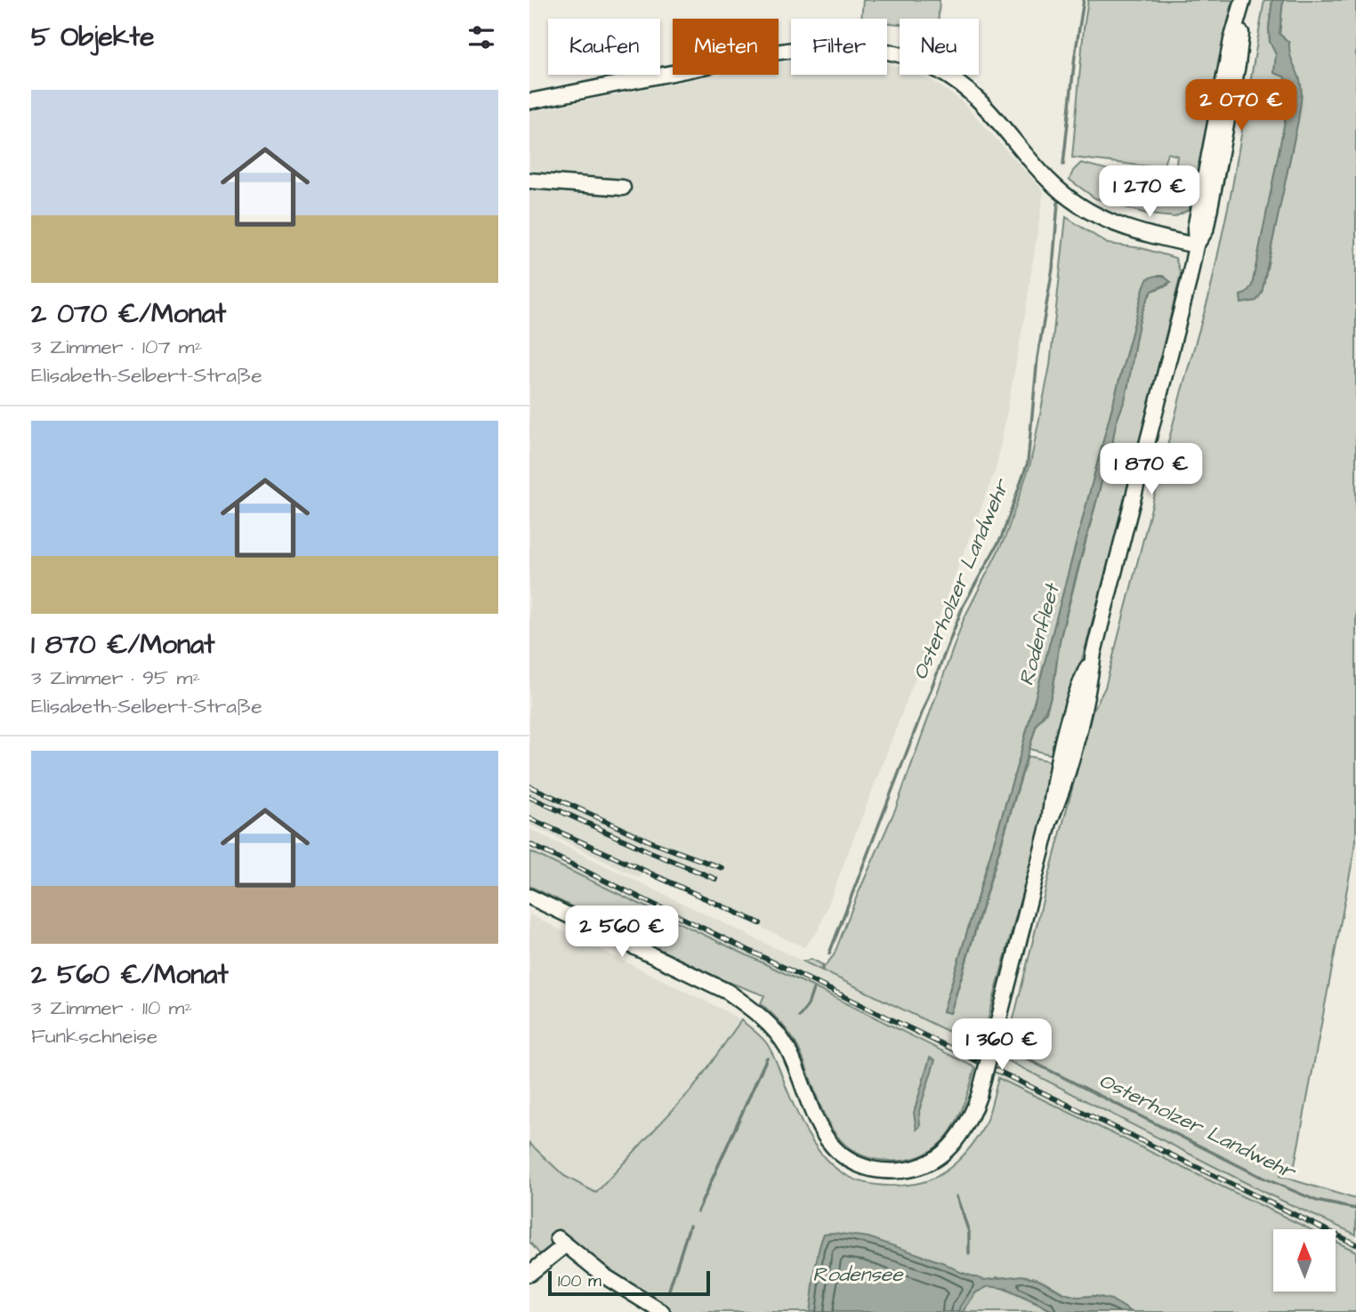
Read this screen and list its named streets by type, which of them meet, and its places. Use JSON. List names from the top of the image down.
{
  "water": ["Osterholzer Landwehr", "Rodenfleet", "Rodensee"],
  "scale_bar": "100 m",
  "north": "top",
  "page": {
    "heading": "5 Objekte",
    "chip": [
      "Kaufen",
      "Mieten",
      "Filter",
      "Neu"
    ],
    "list": [
      {
        "name": "2 070 €/Monat",
        "note": "3 Zimmer · 107 m² · Elisabeth-Selbert-Straße"
      },
      {
        "name": "1 870 €/Monat",
        "note": "3 Zimmer · 95 m² · Elisabeth-Selbert-Straße"
      },
      {
        "name": "2 560 €/Monat",
        "note": "3 Zimmer · 110 m² · Funkschneise"
      }
    ],
    "price": [
      "2 070 €",
      "1 270 €",
      "1 870 €",
      "2 560 €",
      "1 360 €"
    ],
    "scale": "100 m"
  }
}
